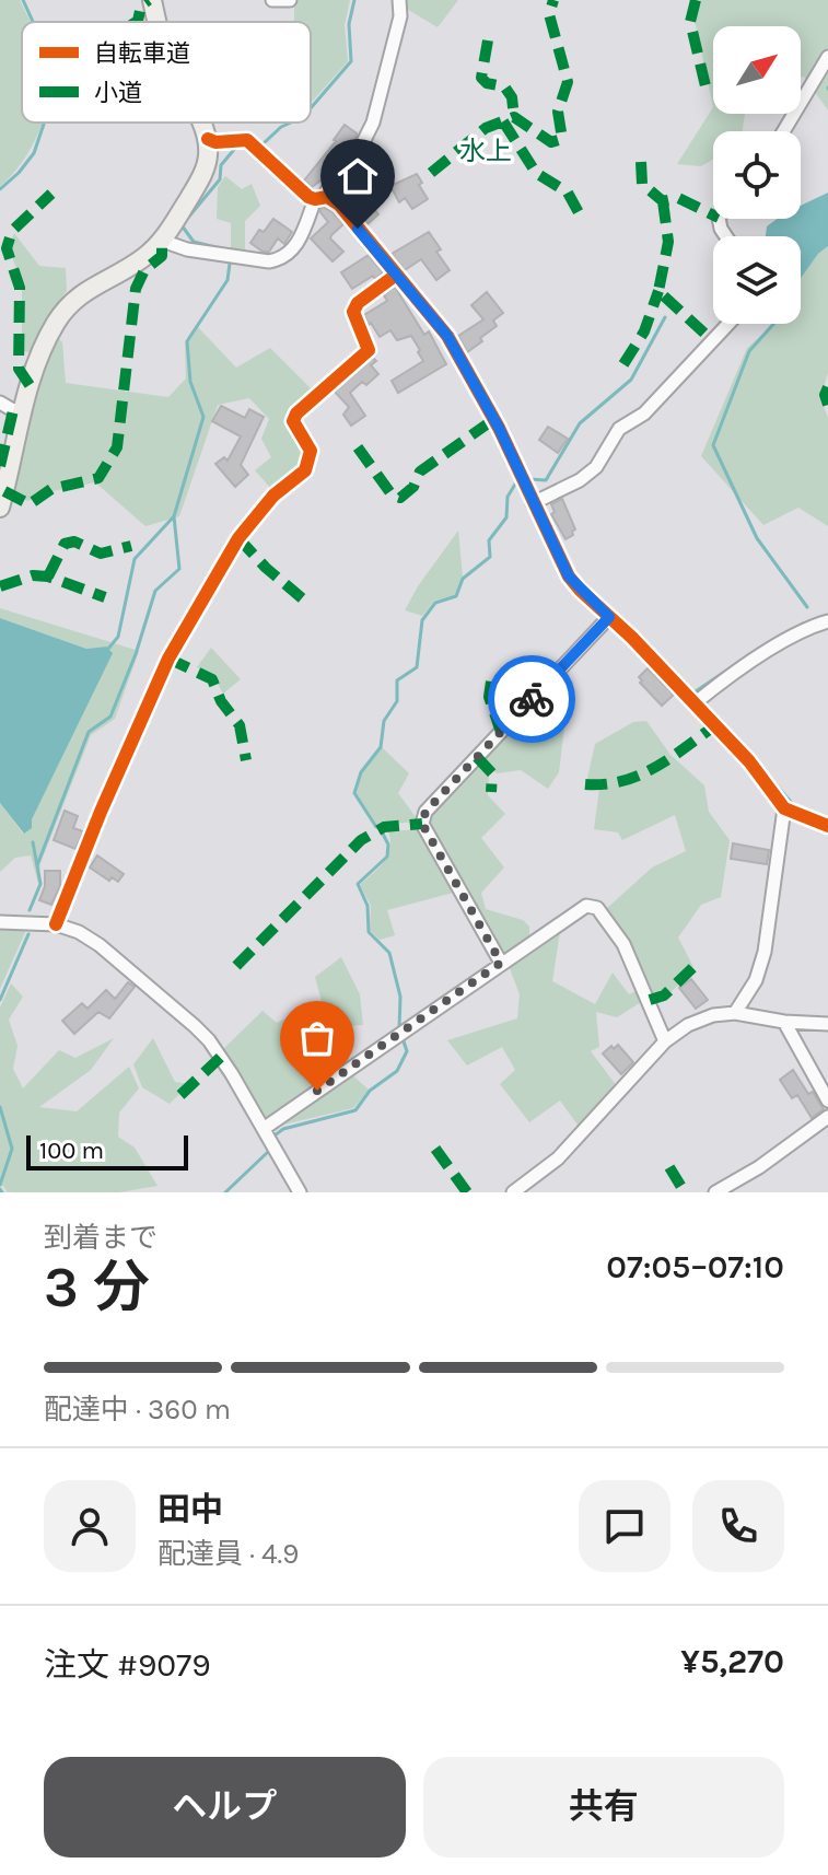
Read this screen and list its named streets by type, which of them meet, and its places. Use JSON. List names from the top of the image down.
{
  "districts": ["水上"],
  "legend": ["自転車道", "小道"],
  "scale_bar": "100 m",
  "north": "top right",
  "page": {
    "scale": "100 m",
    "heading": ["3 分", "到着まで", "07:05–07:10"],
    "panel": [
      "田中",
      "配達員 · 4.9",
      "注文 #9079",
      "¥5,270"
    ],
    "bar": "配達中 · 360 m",
    "buttons": ["ヘルプ", "共有"]
  }
}
